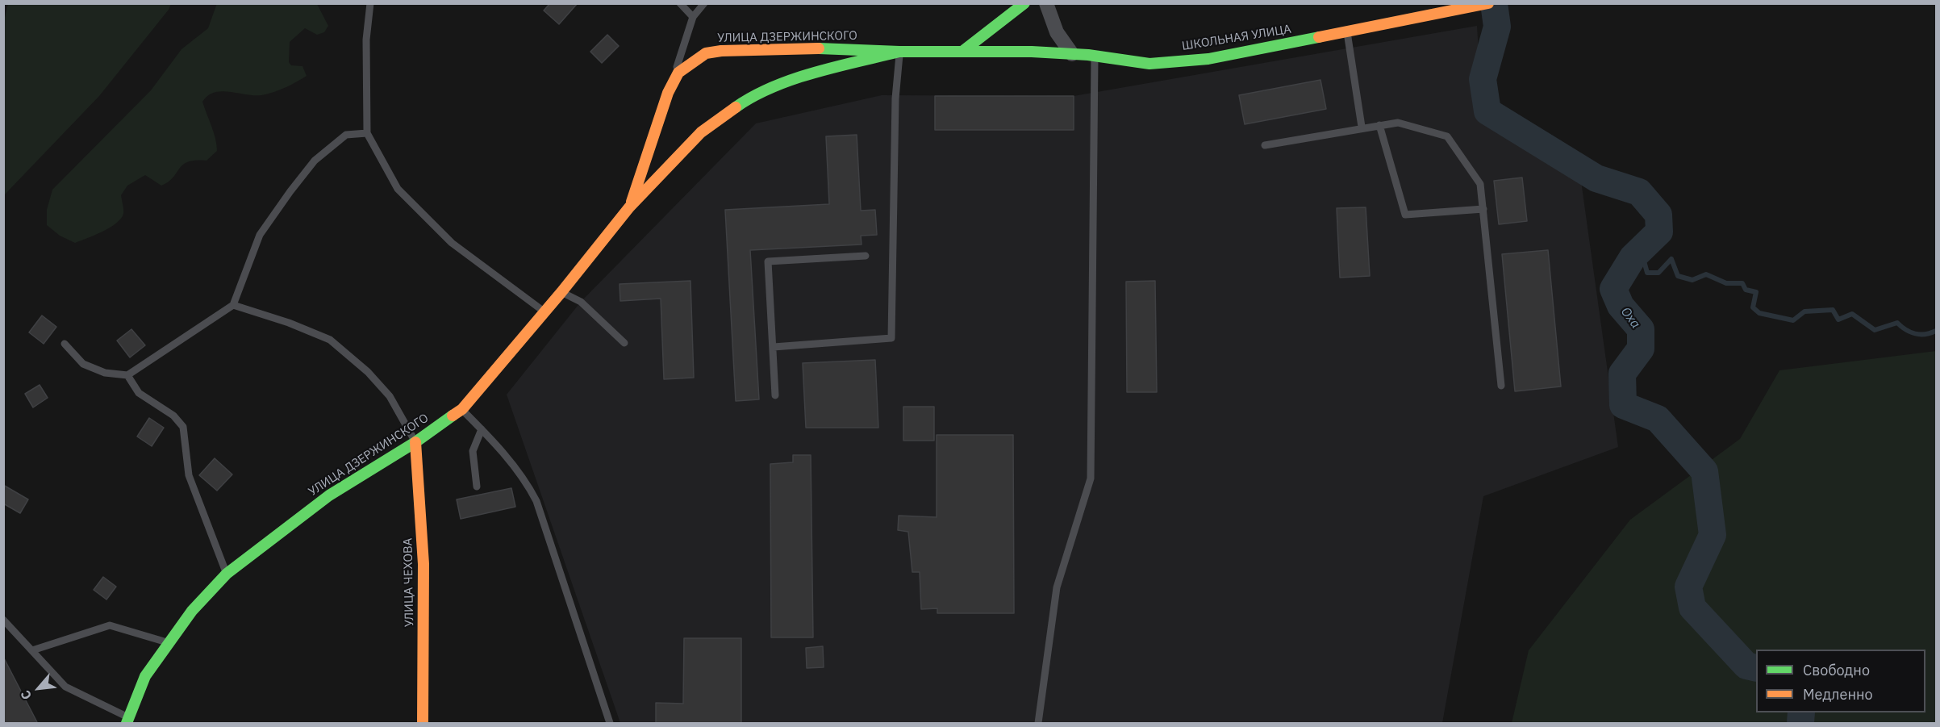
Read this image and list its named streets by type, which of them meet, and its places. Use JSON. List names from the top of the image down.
{
  "streets": {
    "street": ["УЛИЦА ДЗЕРЖИНСКОГО", "ШКОЛЬНАЯ УЛИЦА", "УЛИЦА ЧЕХОВА"]
  },
  "crossings": [
    ["УЛИЦА ДЗЕРЖИНСКОГО", "ШКОЛЬНАЯ УЛИЦА"],
    ["УЛИЦА ДЗЕРЖИНСКОГО", "УЛИЦА ЧЕХОВА"]
  ],
  "water": ["Оха"],
  "legend": ["Свободно", "Медленно"],
  "north": "bottom left"
}
